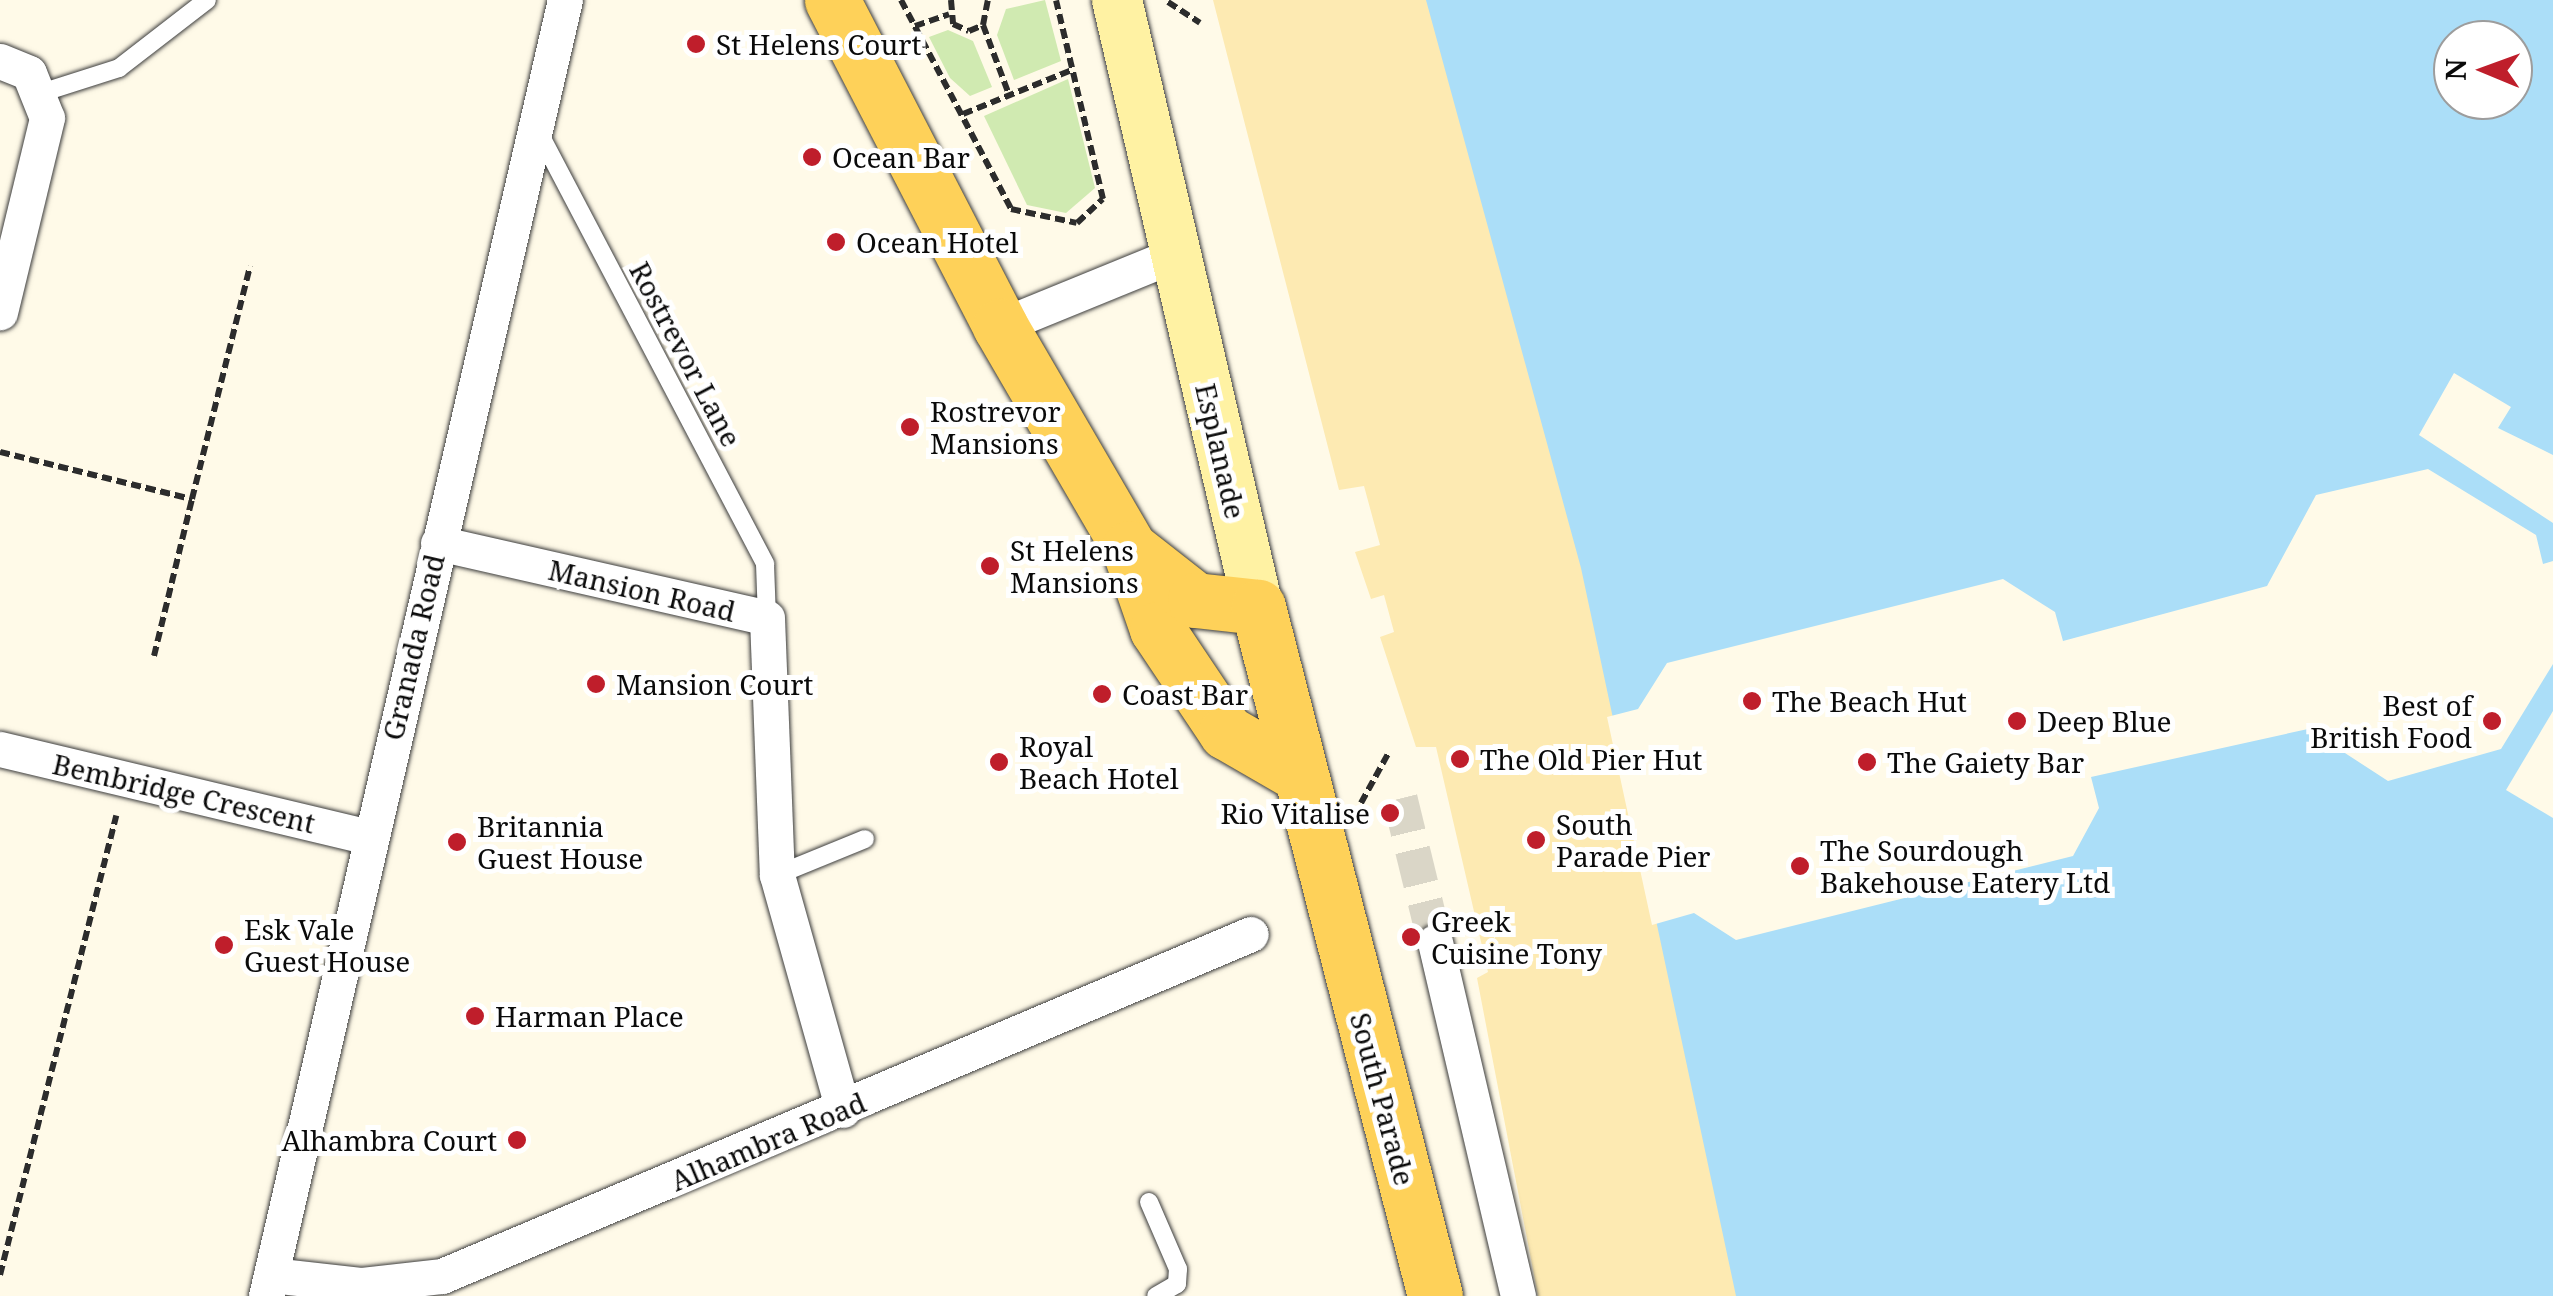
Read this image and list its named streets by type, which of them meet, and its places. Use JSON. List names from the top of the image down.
{
  "streets": {
    "main road": ["Esplanade", "South Parade"],
    "street": [
      "Mansion Road",
      "Granada Road",
      "Bembridge Crescent",
      "Alhambra Road"
    ],
    "lane": ["Rostrevor Lane"]
  },
  "crossings": [
    ["Rostrevor Lane", "Mansion Road"],
    ["Rostrevor Lane", "Granada Road"],
    ["Esplanade", "South Parade"],
    ["Mansion Road", "Granada Road"],
    ["Mansion Road", "Alhambra Road"],
    ["Granada Road", "Bembridge Crescent"],
    ["Granada Road", "Alhambra Road"]
  ],
  "places": [
    "St Helens Court",
    "Ocean Bar",
    "Ocean Hotel",
    "Rostrevor Mansions",
    "St Helens Mansions",
    "Mansion Court",
    "Coast Bar",
    "The Beach Hut",
    "Deep Blue",
    "Best of British Food",
    "The Old Pier Hut",
    "Royal Beach Hotel",
    "The Gaiety Bar",
    "Rio Vitalise",
    "South Parade Pier",
    "Britannia Guest House",
    "The Sourdough Bakehouse Eatery Ltd",
    "Greek Cuisine Tony",
    "Esk Vale Guest House",
    "Harman Place",
    "Alhambra Court"
  ],
  "north": "left"
}
